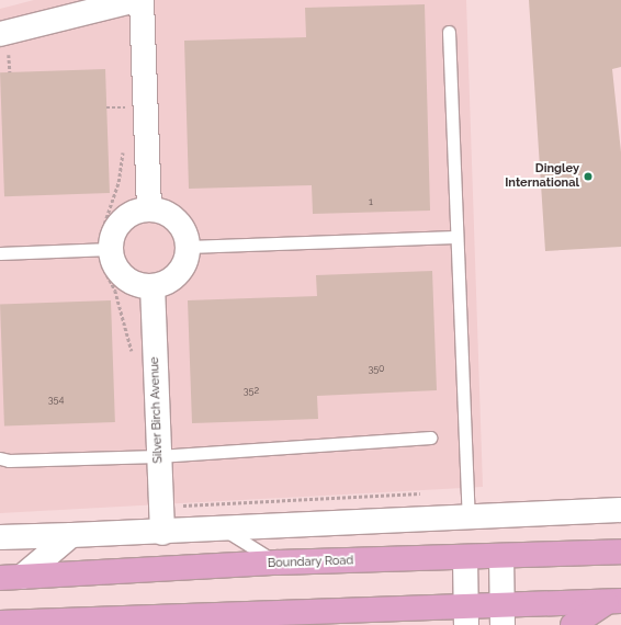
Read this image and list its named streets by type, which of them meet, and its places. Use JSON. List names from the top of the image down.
{
  "streets": {
    "main road": ["Boundary Road"],
    "street": ["Silver Birch Avenue"]
  },
  "places": ["Dingley International"],
  "house_numbers": [
    "1",
    "350",
    "352",
    "354"
  ]
}
